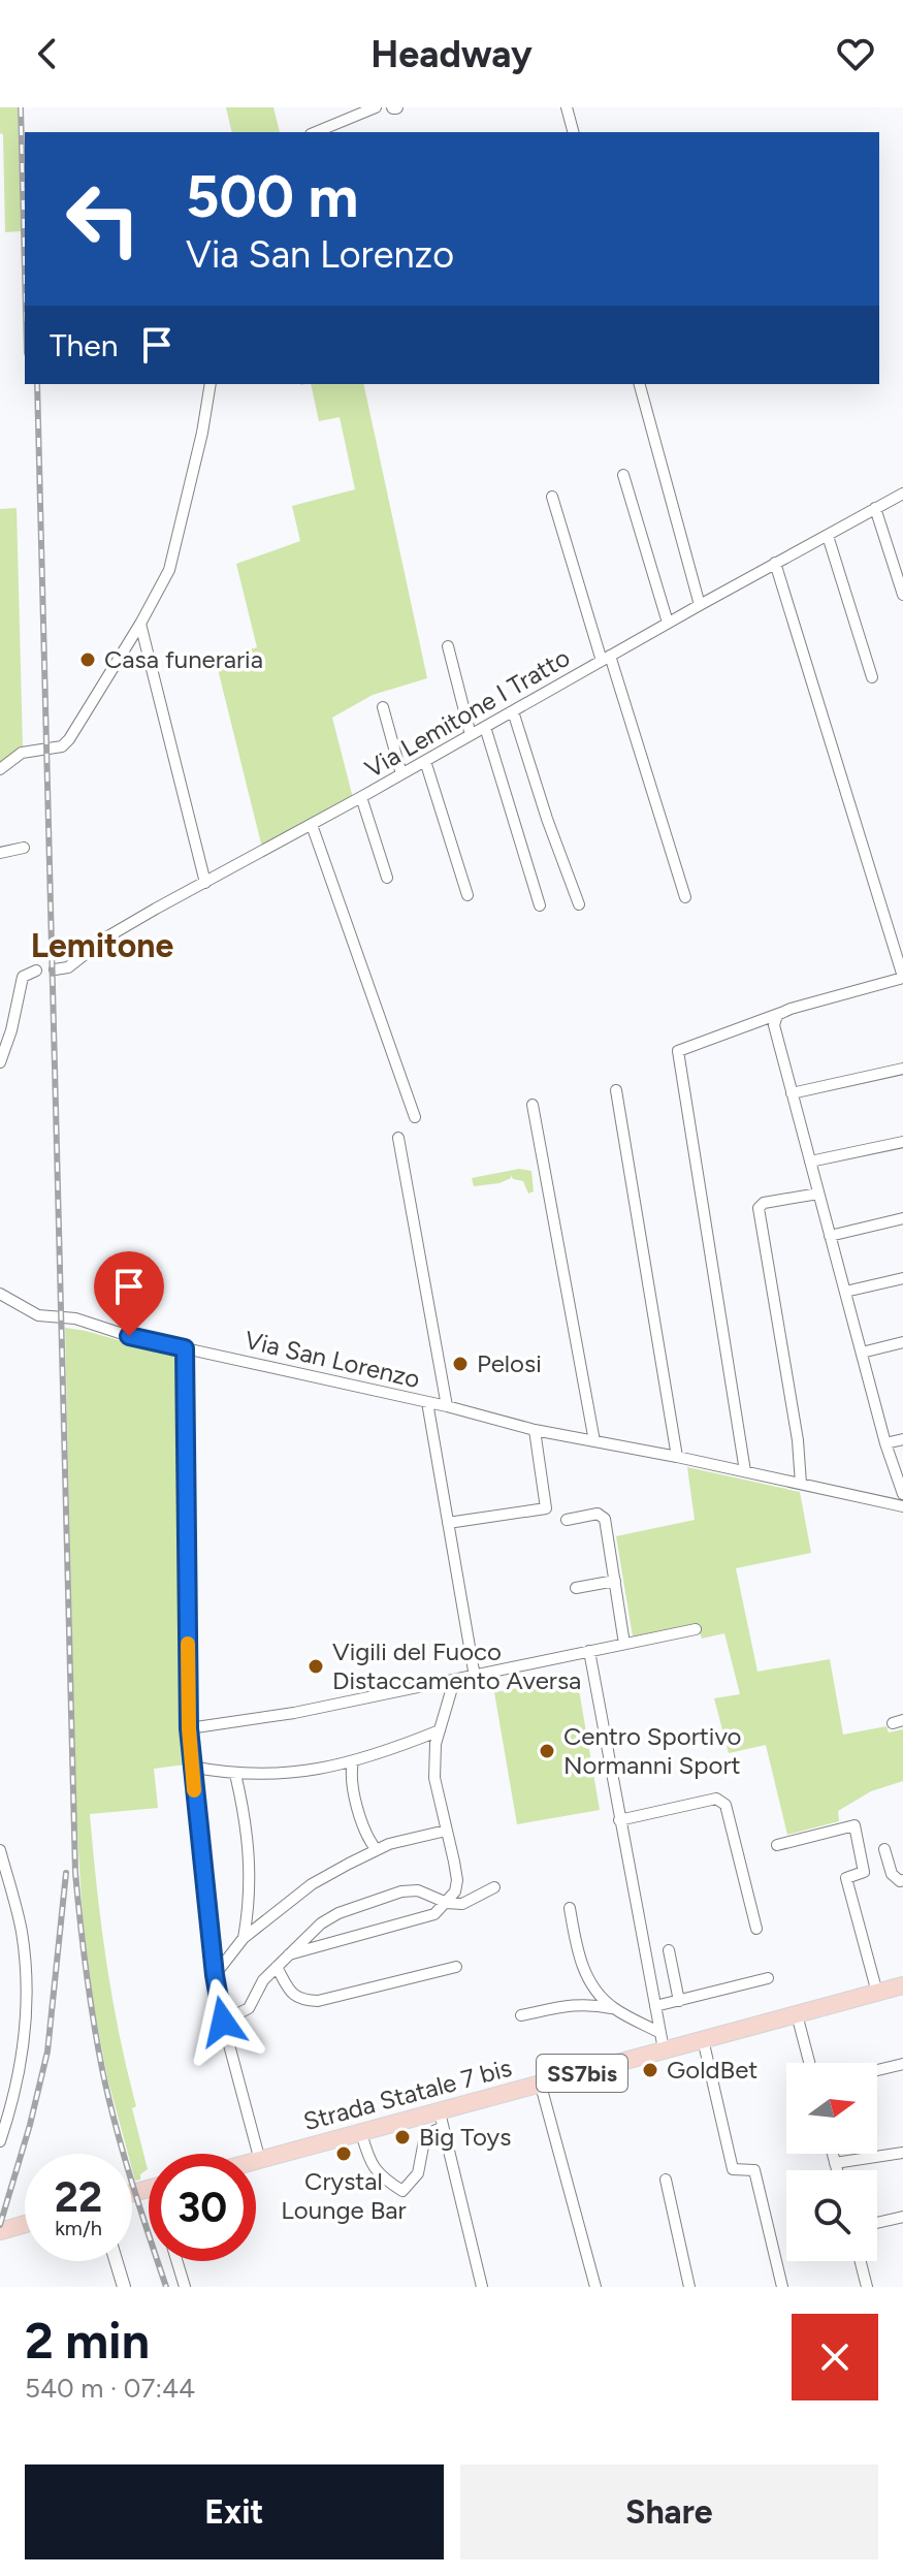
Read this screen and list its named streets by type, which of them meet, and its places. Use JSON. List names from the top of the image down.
{
  "streets": {
    "main road": ["SS7bis", "Strada Statale 7 bis"],
    "street": ["Via Lemitone I Tratto", "Via San Lorenzo"]
  },
  "crossings": [
    ["SS7bis", "Strada Statale 7 bis"]
  ],
  "districts": ["Lemitone"],
  "places": [
    "Casa funeraria",
    "Pelosi",
    "Vigili del Fuoco Distaccamento Aversa",
    "Centro Sportivo Normanni Sport",
    "GoldBet",
    "Big Toys",
    "Crystal Lounge Bar"
  ],
  "north": "right",
  "page": {
    "header": "Headway",
    "turn": ["500 m", "Via San Lorenzo"],
    "then": "Then",
    "speed": "22 km/h",
    "limit": "30",
    "heading": ["2 min", "540 m · 07:44"],
    "buttons": ["Exit", "Share"]
  }
}
